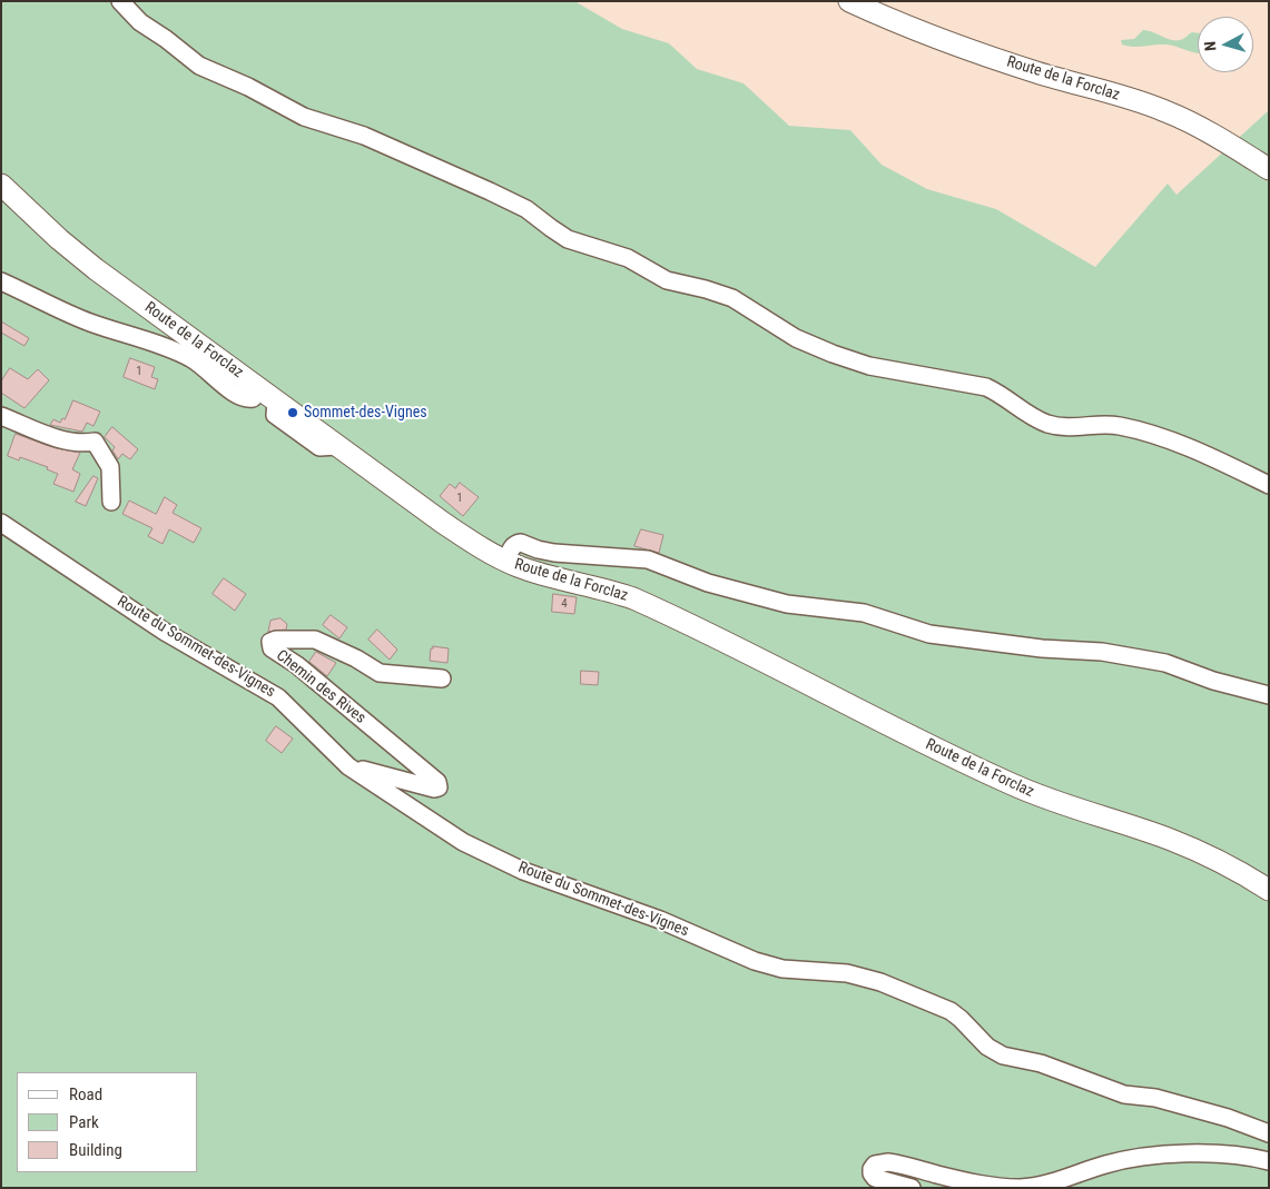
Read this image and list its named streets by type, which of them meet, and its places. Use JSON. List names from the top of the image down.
{
  "streets": {
    "main road": ["Route de la Forclaz"],
    "street": ["Route du Sommet-des-Vignes", "Chemin des Rives"]
  },
  "crossings": [
    ["Route du Sommet-des-Vignes", "Chemin des Rives"]
  ],
  "places": ["Sommet-des-Vignes"],
  "house_numbers": ["1", "1", "4"],
  "legend": ["Road", "Park", "Building"],
  "north": "left"
}
